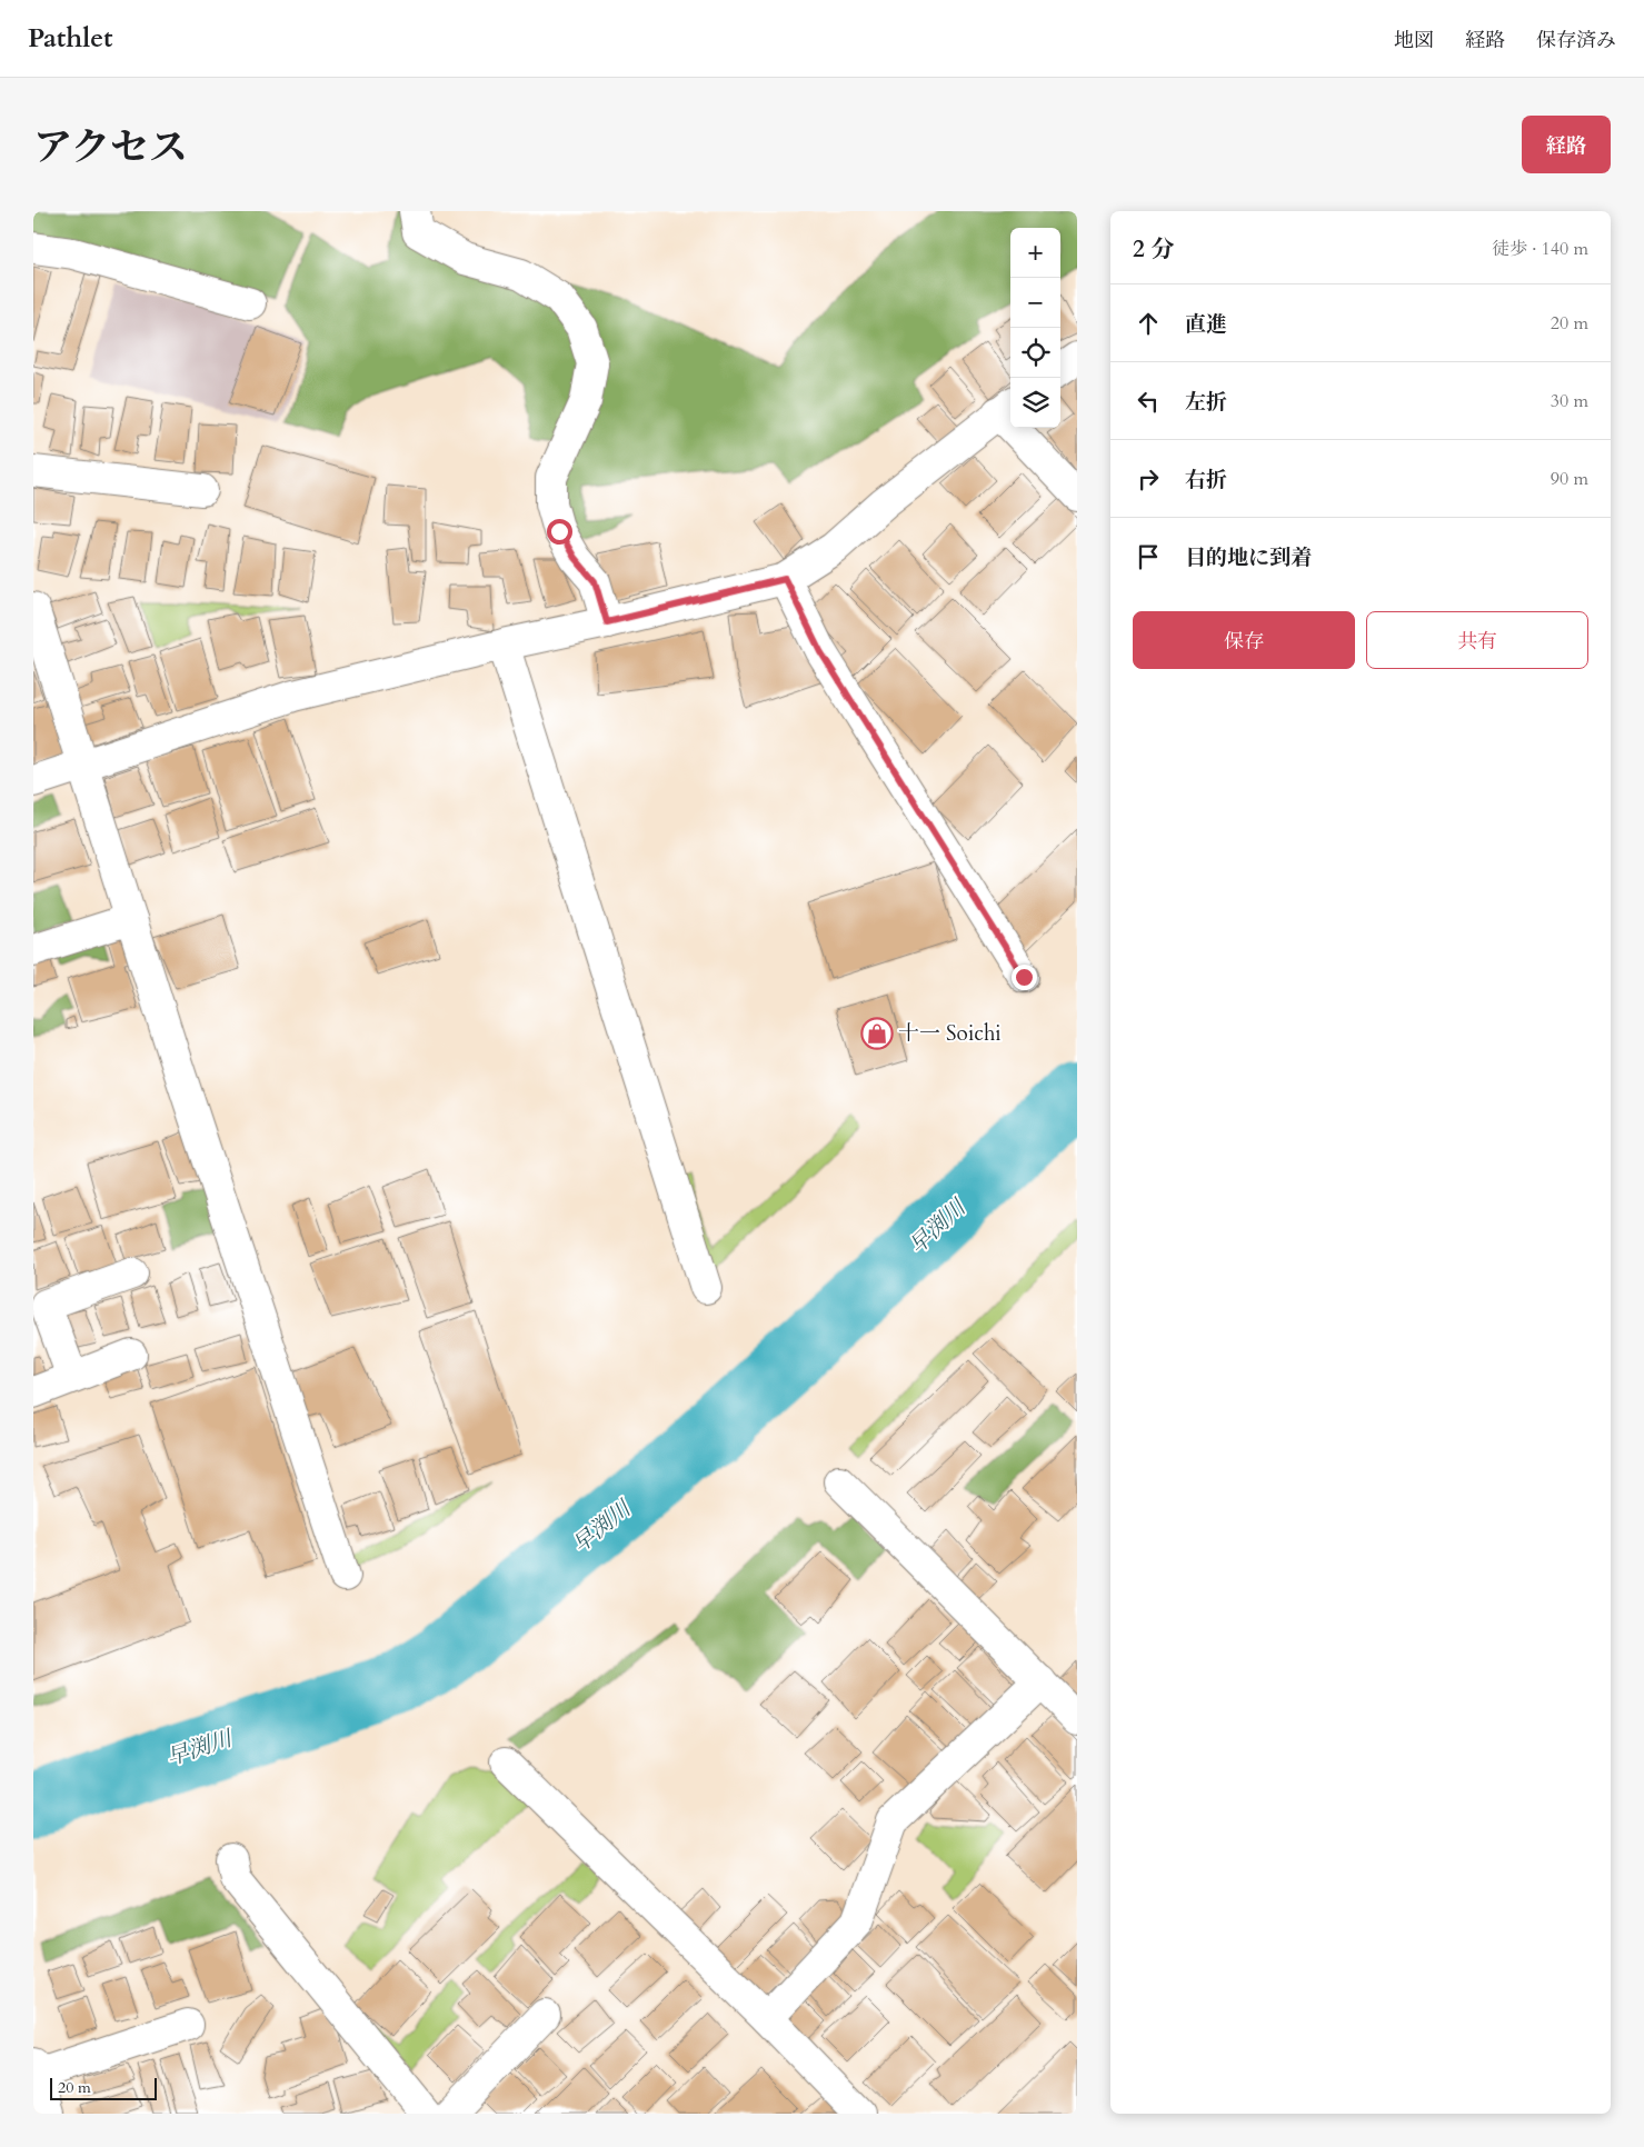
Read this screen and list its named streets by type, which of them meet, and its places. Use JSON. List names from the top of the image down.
{
  "water": ["早渕川"],
  "places": {
    "shop": ["十一 Soichi"]
  },
  "scale_bar": "20 m",
  "page": {
    "header": "Pathlet",
    "nav": ["地図", "経路", "保存済み"],
    "title": "アクセス",
    "buttons": [
      "経路",
      ["保存", "共有"]
    ],
    "heading": ["2 分", "徒歩 · 140 m"],
    "map_buttons": ["+", "−"],
    "list": [
      ["直進", "20 m"],
      ["左折", "30 m"],
      ["右折", "90 m"],
      "目的地に到着"
    ],
    "scale": "20 m"
  }
}
